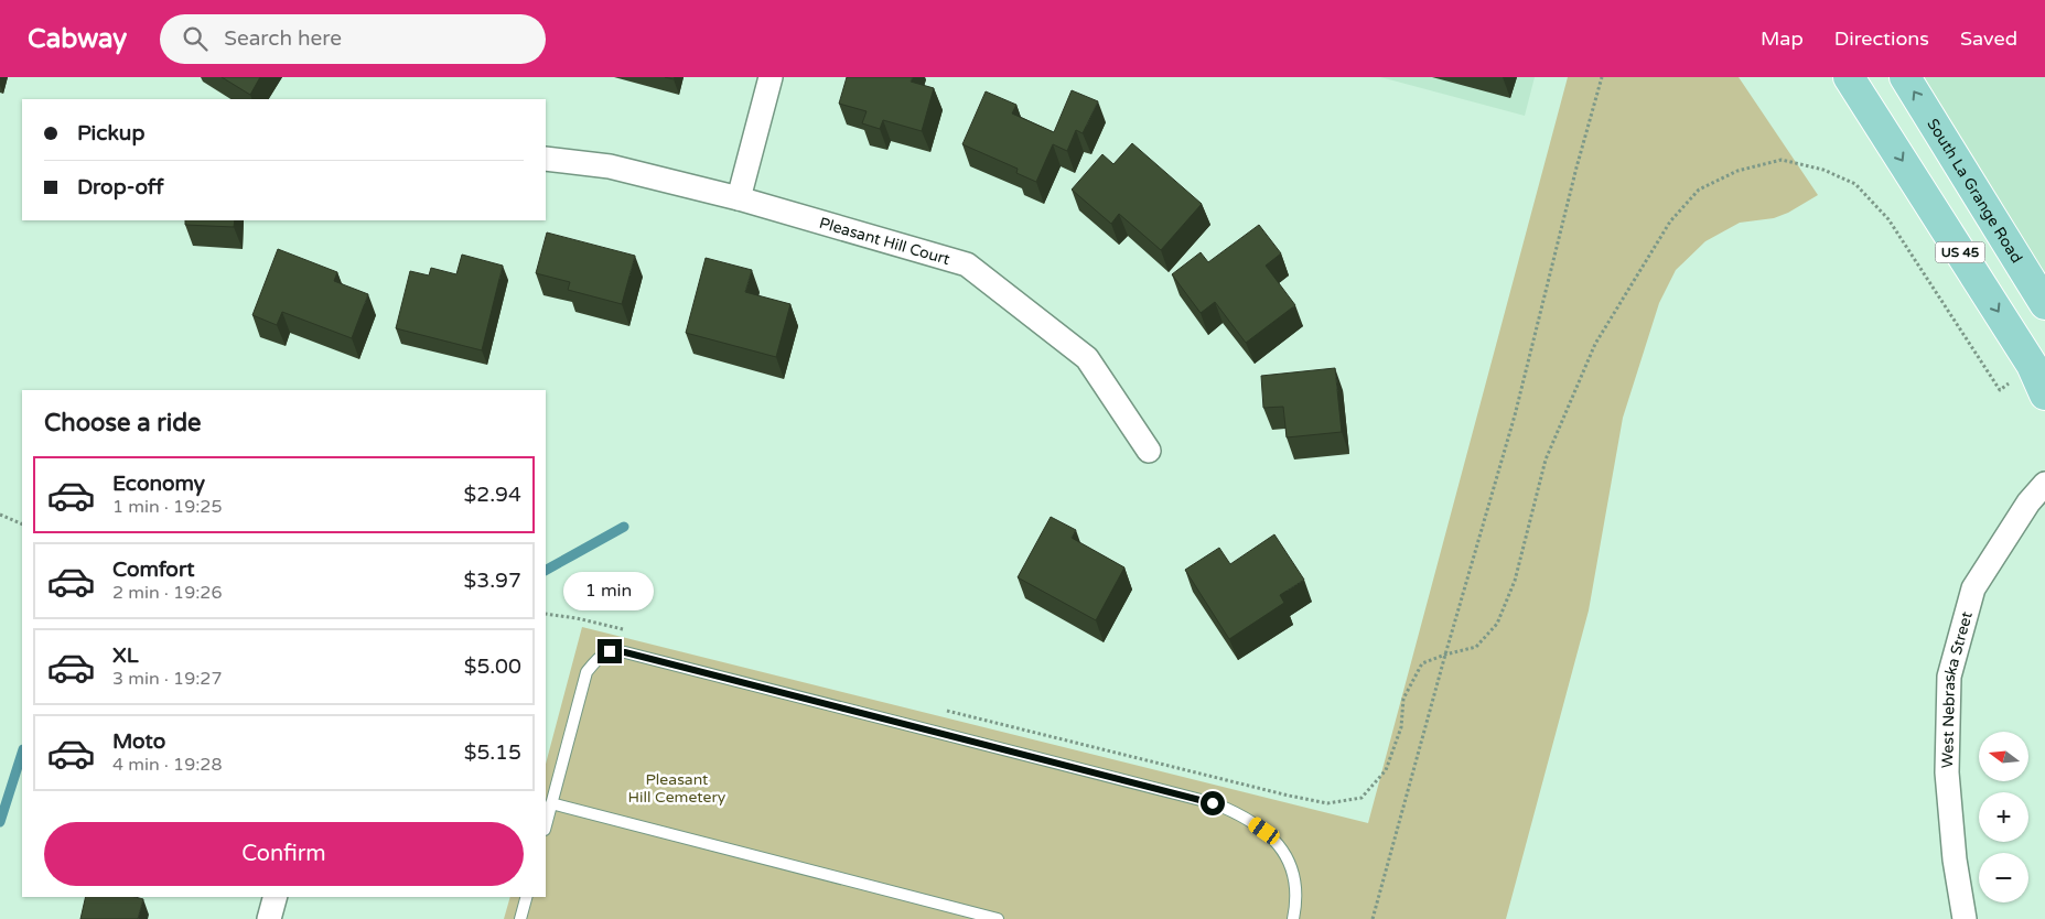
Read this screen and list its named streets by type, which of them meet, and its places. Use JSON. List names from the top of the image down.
{
  "streets": {
    "main road": ["South La Grange Road", "US 45"],
    "street": ["Pleasant Hill Court", "West Nebraska Street"]
  },
  "parks": ["Pleasant Hill Cemetery"],
  "north": "left",
  "page": {
    "header": "Cabway",
    "search": "Search here",
    "nav": ["Map", "Directions", "Saved"],
    "banner": ["Pickup", "Drop-off"],
    "heading": "Choose a ride",
    "list": [
      {
        "name": "Economy",
        "note": "1 min · 19:25",
        "value": "$2.94"
      },
      {
        "name": "Comfort",
        "note": "2 min · 19:26",
        "value": "$3.97"
      },
      {
        "name": "XL",
        "note": "3 min · 19:27",
        "value": "$5.00"
      },
      {
        "name": "Moto",
        "note": "4 min · 19:28",
        "value": "$5.15"
      }
    ],
    "bubble": "1 min",
    "map_buttons": ["+", "−"],
    "buttons": "Confirm"
  }
}
